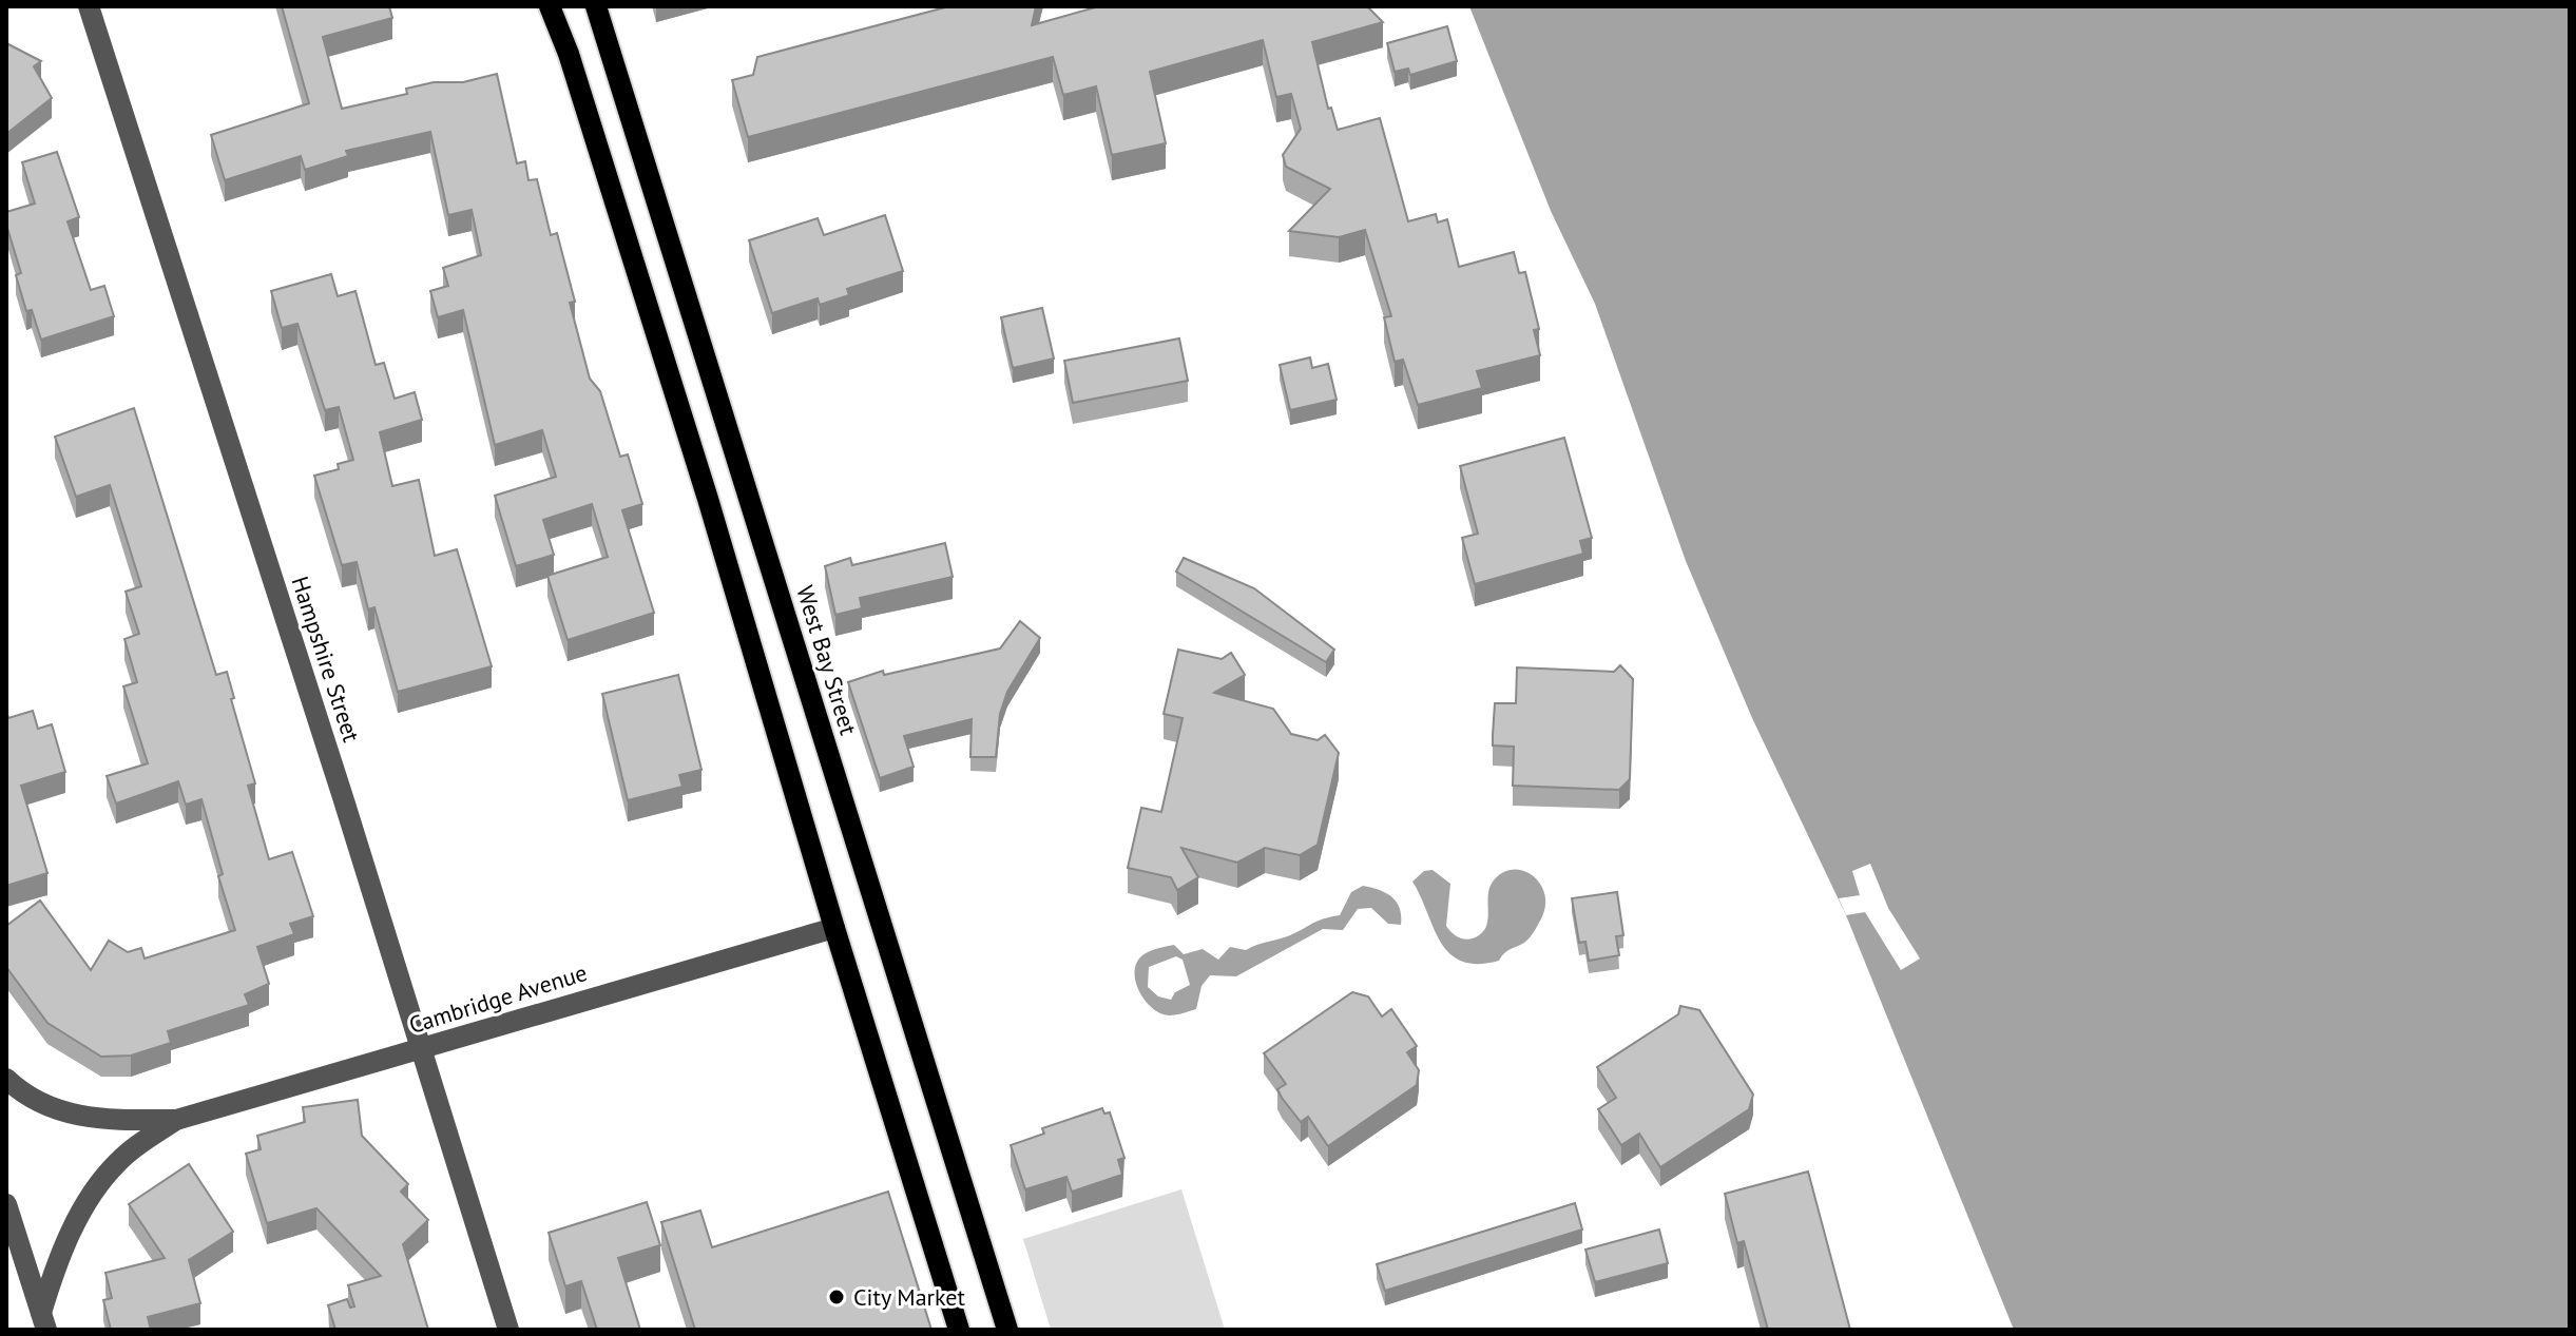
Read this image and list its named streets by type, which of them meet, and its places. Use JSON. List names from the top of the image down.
{
  "streets": {
    "main road": ["West Bay Street"],
    "street": ["Hampshire Street", "Cambridge Avenue"]
  },
  "crossings": [
    ["Hampshire Street", "Cambridge Avenue"]
  ],
  "places": ["City Market"]
}
